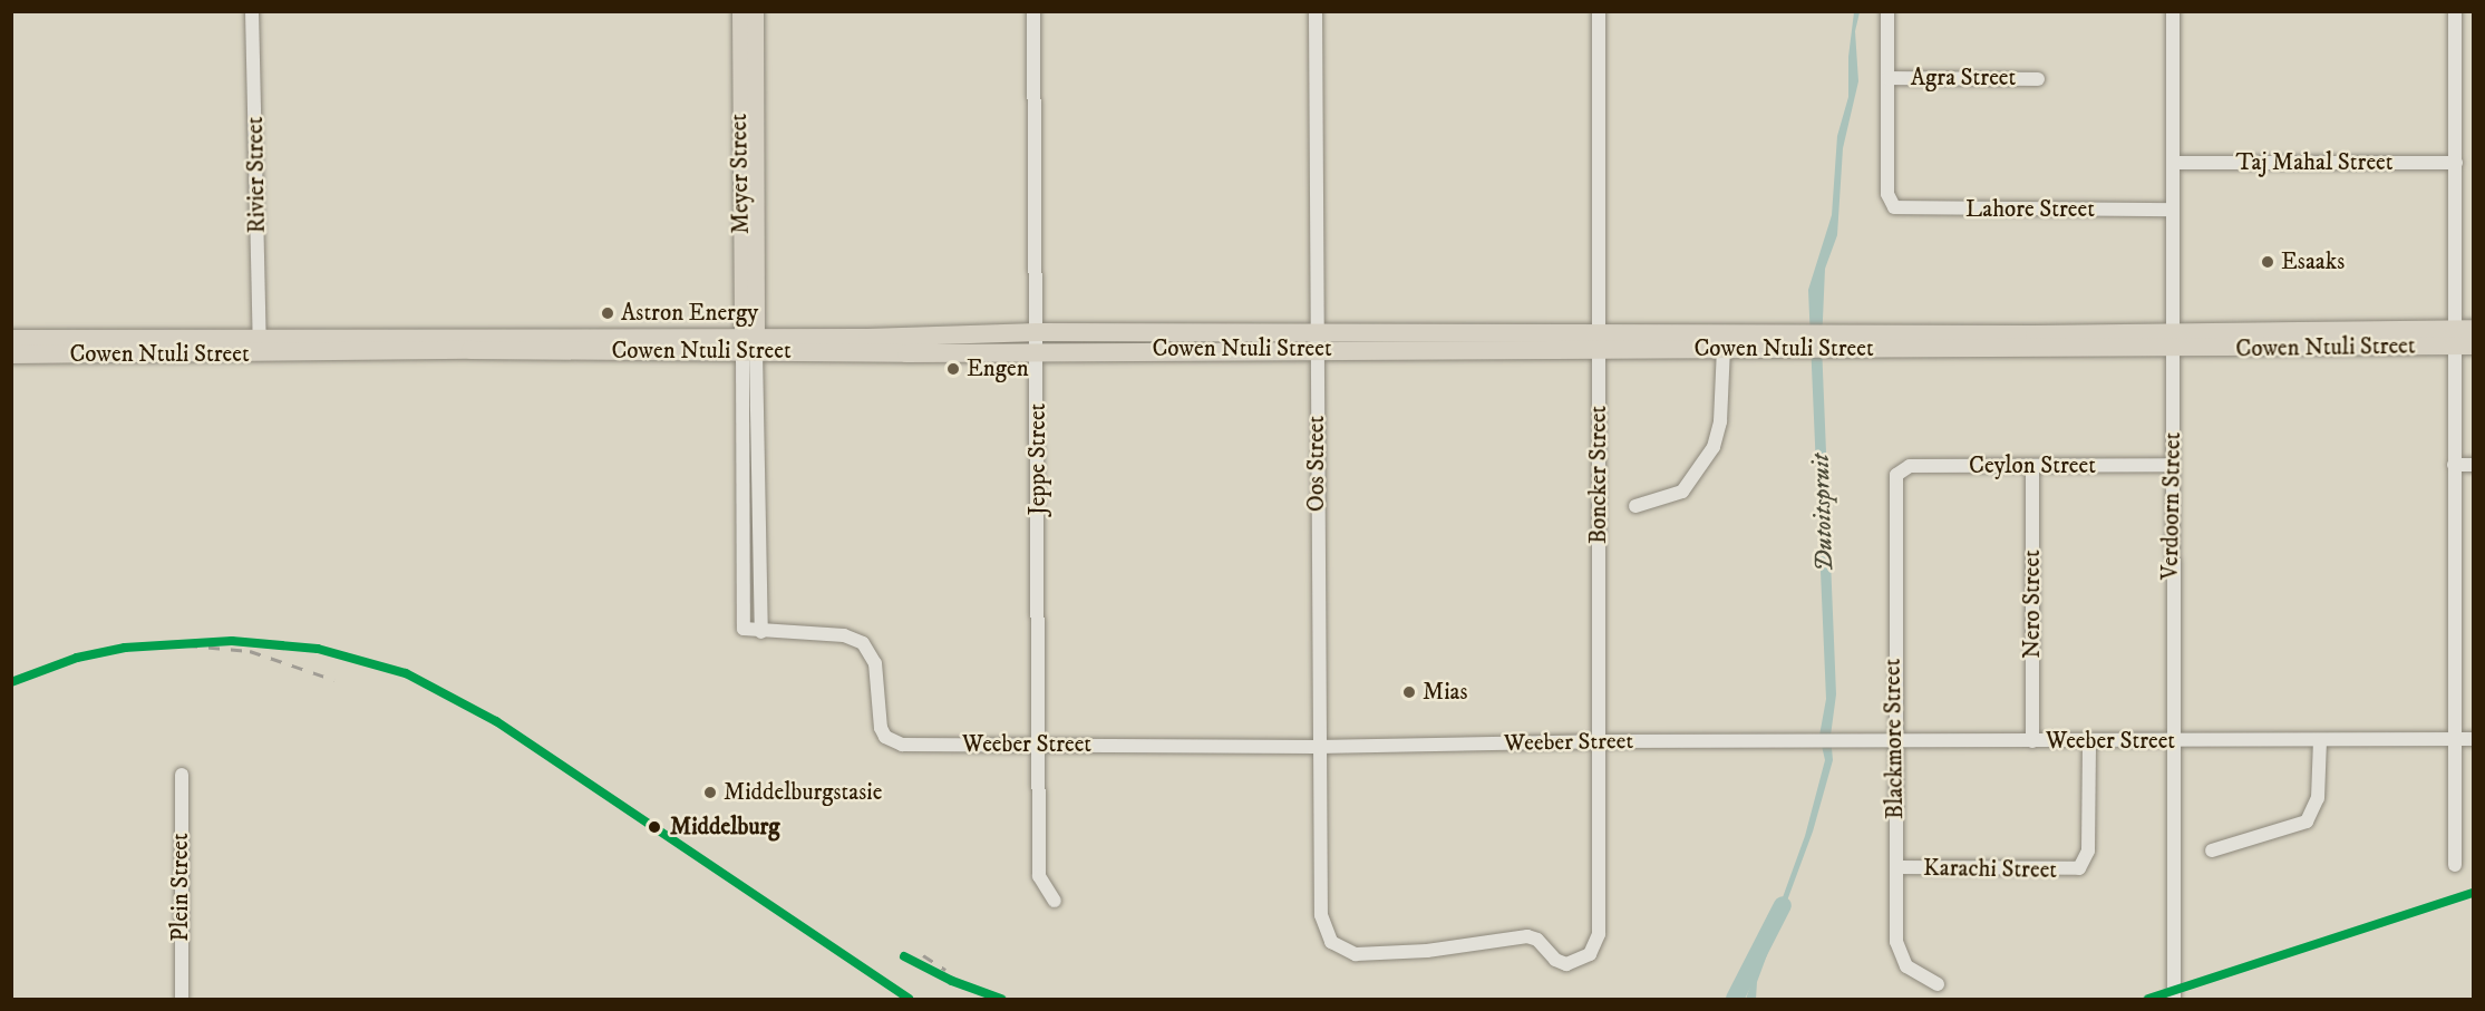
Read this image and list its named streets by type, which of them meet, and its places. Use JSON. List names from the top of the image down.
{
  "streets": {
    "highway": ["Cowen Ntuli Street"],
    "main road": ["Meyer Street"],
    "street": [
      "Agra Street",
      "Taj Mahal Street",
      "Rivier Street",
      "Lahore Street",
      "Jeppe Street",
      "Oos Street",
      "Ceylon Street",
      "Boncker Street",
      "Verdoorn Street",
      "Nero Street",
      "Blackmore Street",
      "Weeber Street",
      "Karachi Street",
      "Plein Street"
    ]
  },
  "crossings": [
    ["Agra Street", "Lahore Street"],
    ["Taj Mahal Street", "Verdoorn Street"],
    ["Meyer Street", "Cowen Ntuli Street"],
    ["Meyer Street", "Weeber Street"],
    ["Rivier Street", "Cowen Ntuli Street"],
    ["Lahore Street", "Verdoorn Street"],
    ["Cowen Ntuli Street", "Jeppe Street"],
    ["Cowen Ntuli Street", "Oos Street"],
    ["Cowen Ntuli Street", "Boncker Street"],
    ["Cowen Ntuli Street", "Verdoorn Street"],
    ["Jeppe Street", "Weeber Street"],
    ["Oos Street", "Boncker Street"],
    ["Oos Street", "Weeber Street"],
    ["Ceylon Street", "Verdoorn Street"],
    ["Ceylon Street", "Nero Street"],
    ["Ceylon Street", "Blackmore Street"],
    ["Boncker Street", "Weeber Street"],
    ["Verdoorn Street", "Weeber Street"],
    ["Nero Street", "Weeber Street"],
    ["Blackmore Street", "Weeber Street"],
    ["Blackmore Street", "Karachi Street"],
    ["Weeber Street", "Karachi Street"]
  ],
  "water": ["Dutoitspruit"],
  "places": [
    "Esaaks",
    "Astron Energy",
    "Engen",
    "Mias",
    "Middelburgstasie",
    "Middelburg"
  ]
}
